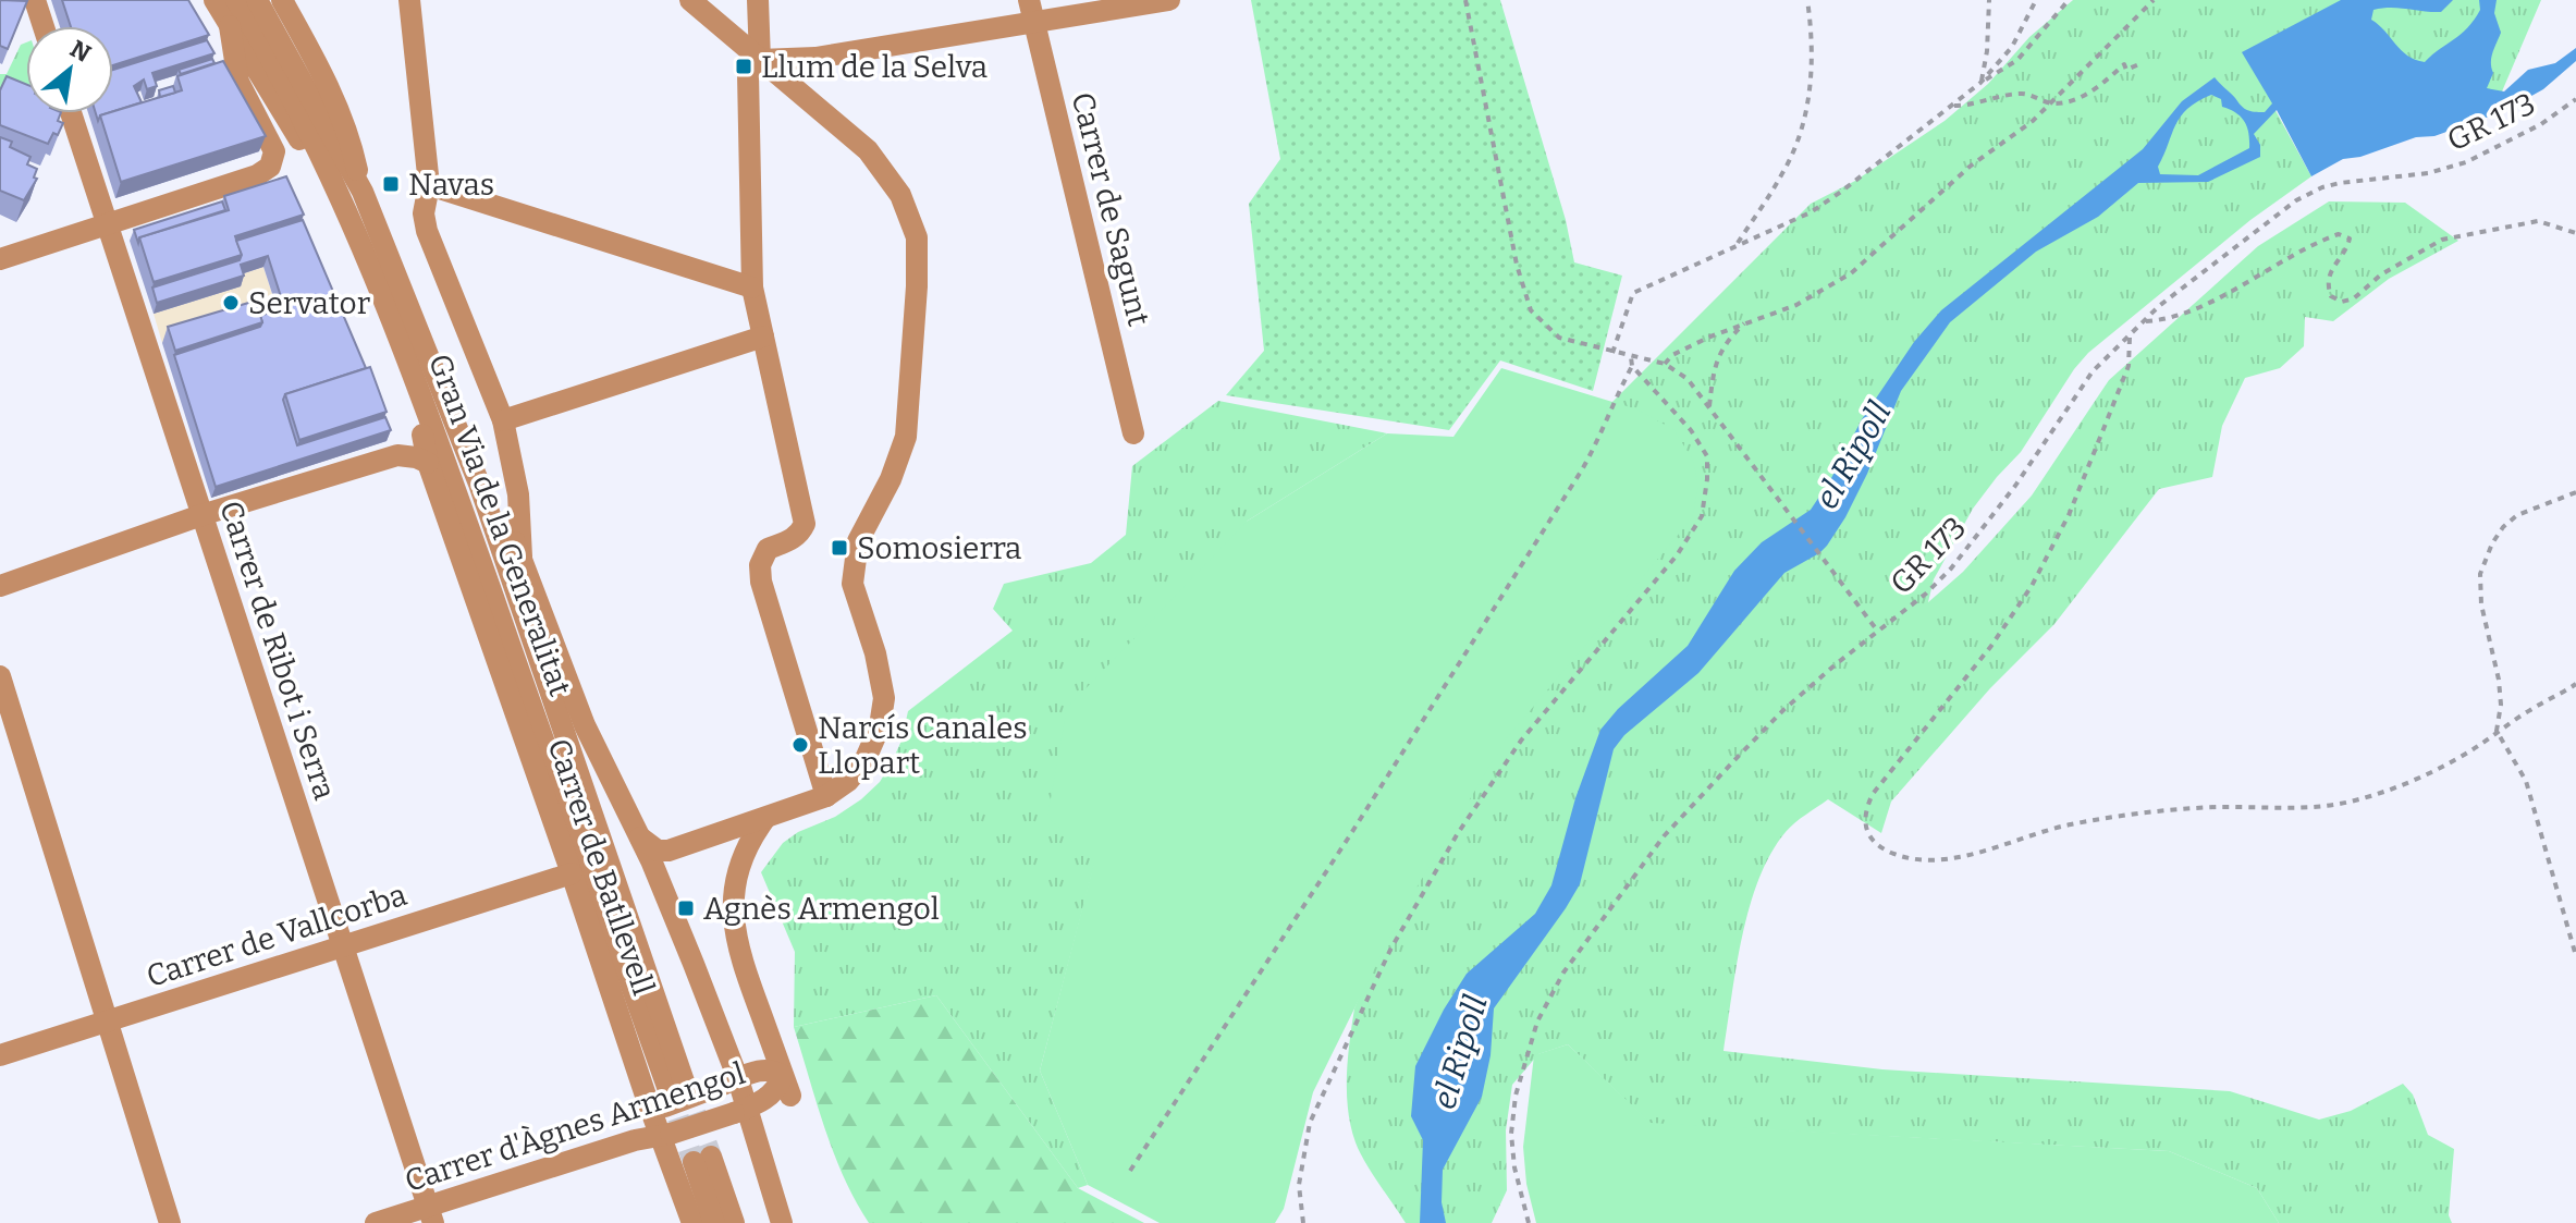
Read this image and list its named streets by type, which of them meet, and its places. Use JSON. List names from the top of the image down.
{
  "streets": {
    "street": [
      "Carrer de Sagunt",
      "Gran Via de la Generalitat",
      "Carrer de Ribot i Serra",
      "Carrer de Batllevell",
      "Carrer de Vallcorba",
      "Carrer d'Àgnes Armengol"
    ],
    "path": ["GR 173"]
  },
  "crossings": [
    ["Gran Via de la Generalitat", "Carrer de Batllevell"],
    ["Carrer de Ribot i Serra", "Carrer de Vallcorba"],
    ["Carrer de Ribot i Serra", "Carrer d'Àgnes Armengol"],
    ["Carrer de Batllevell", "Carrer de Vallcorba"],
    ["Carrer de Batllevell", "Carrer d'Àgnes Armengol"]
  ],
  "water": ["el Ripoll"],
  "places": {
    "transit": [
      "Llum de la Selva",
      "Navas",
      "Somosierra",
      "Agnès Armengol"
    ],
    "other": ["Servator", "Narcís Canales Llopart"]
  },
  "north": "top right"
}
